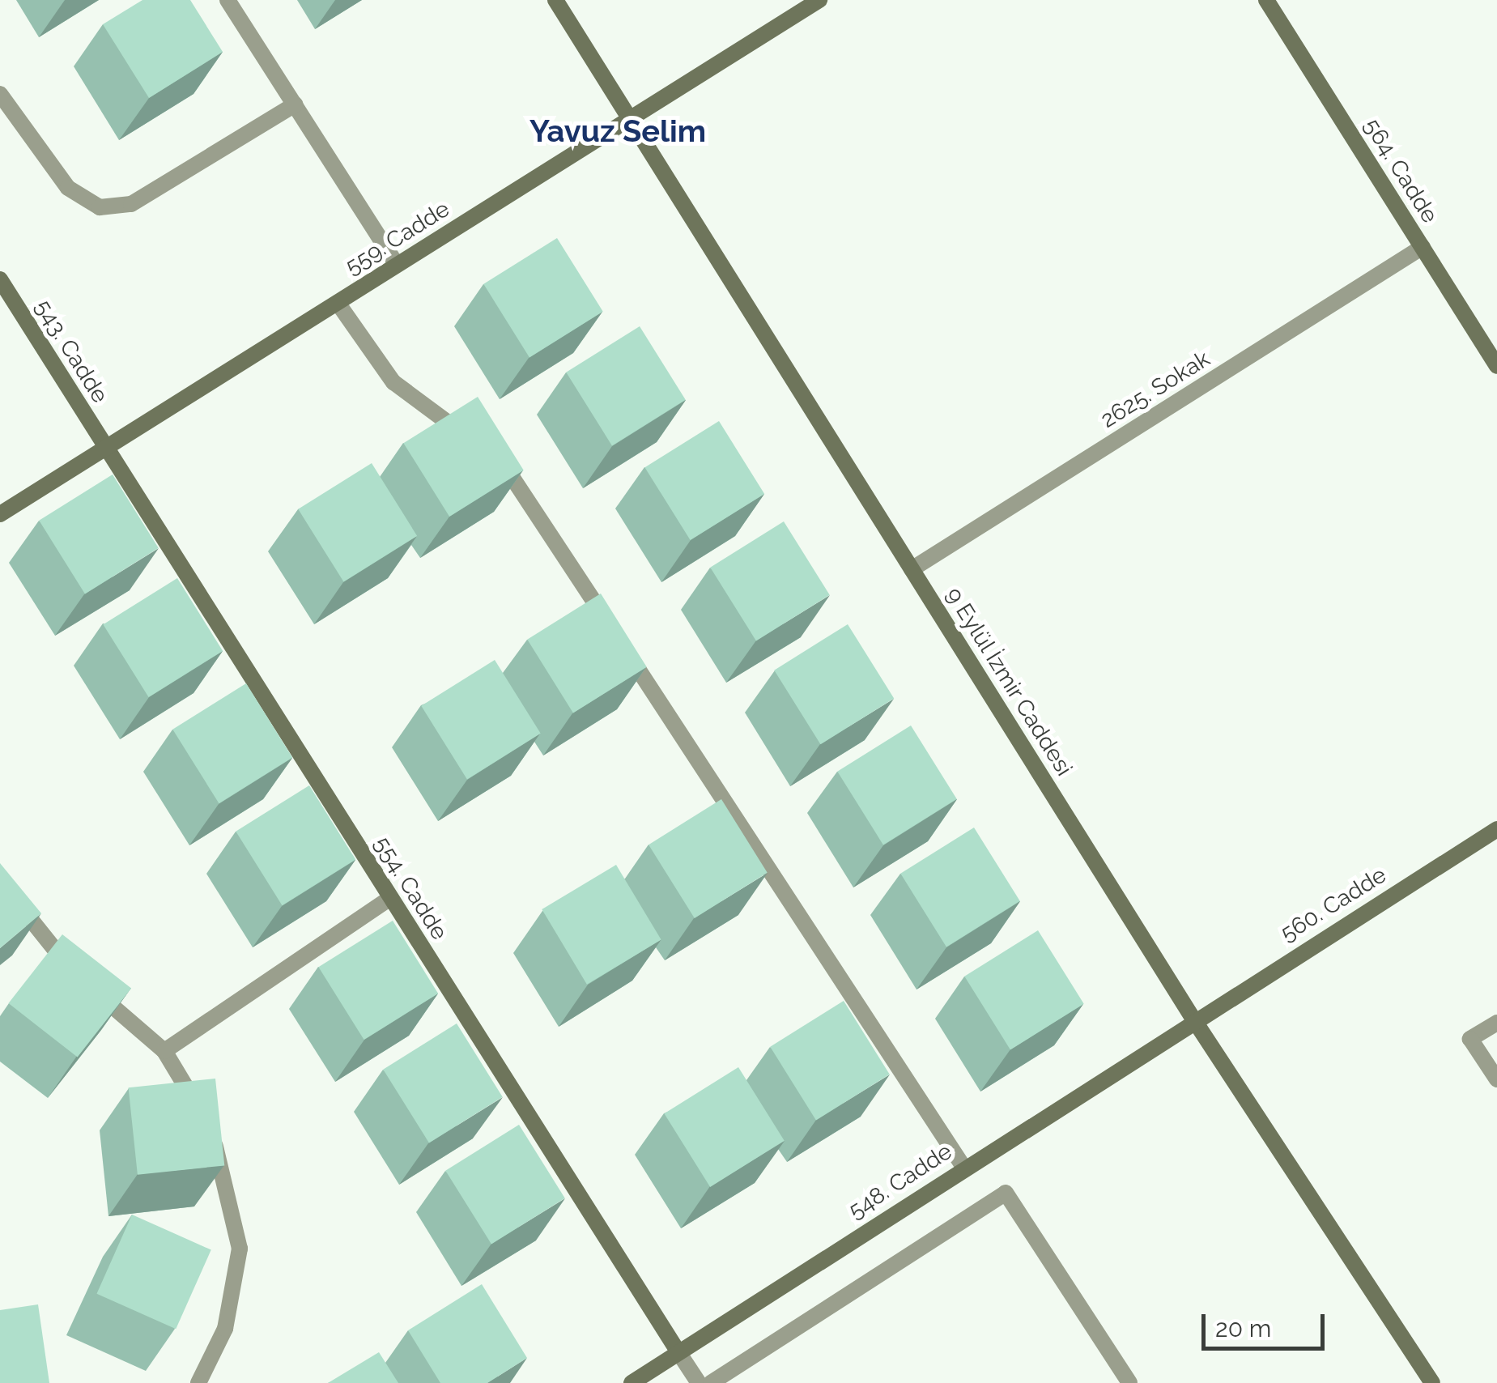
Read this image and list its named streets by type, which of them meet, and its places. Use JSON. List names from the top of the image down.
{
  "streets": {
    "street": [
      "564. Cadde",
      "559. Cadde",
      "543. Cadde",
      "2625. Sokak",
      "9 Eylül İzmir Caddesi",
      "554. Cadde",
      "560. Cadde",
      "548. Cadde"
    ]
  },
  "crossings": [
    ["564. Cadde", "2625. Sokak"],
    ["559. Cadde", "543. Cadde"],
    ["559. Cadde", "9 Eylül İzmir Caddesi"],
    ["559. Cadde", "554. Cadde"],
    ["543. Cadde", "554. Cadde"],
    ["2625. Sokak", "9 Eylül İzmir Caddesi"],
    ["9 Eylül İzmir Caddesi", "560. Cadde"],
    ["9 Eylül İzmir Caddesi", "548. Cadde"],
    ["554. Cadde", "548. Cadde"],
    ["560. Cadde", "548. Cadde"]
  ],
  "districts": ["Yavuz Selim"],
  "scale_bar": "20 m"
}
